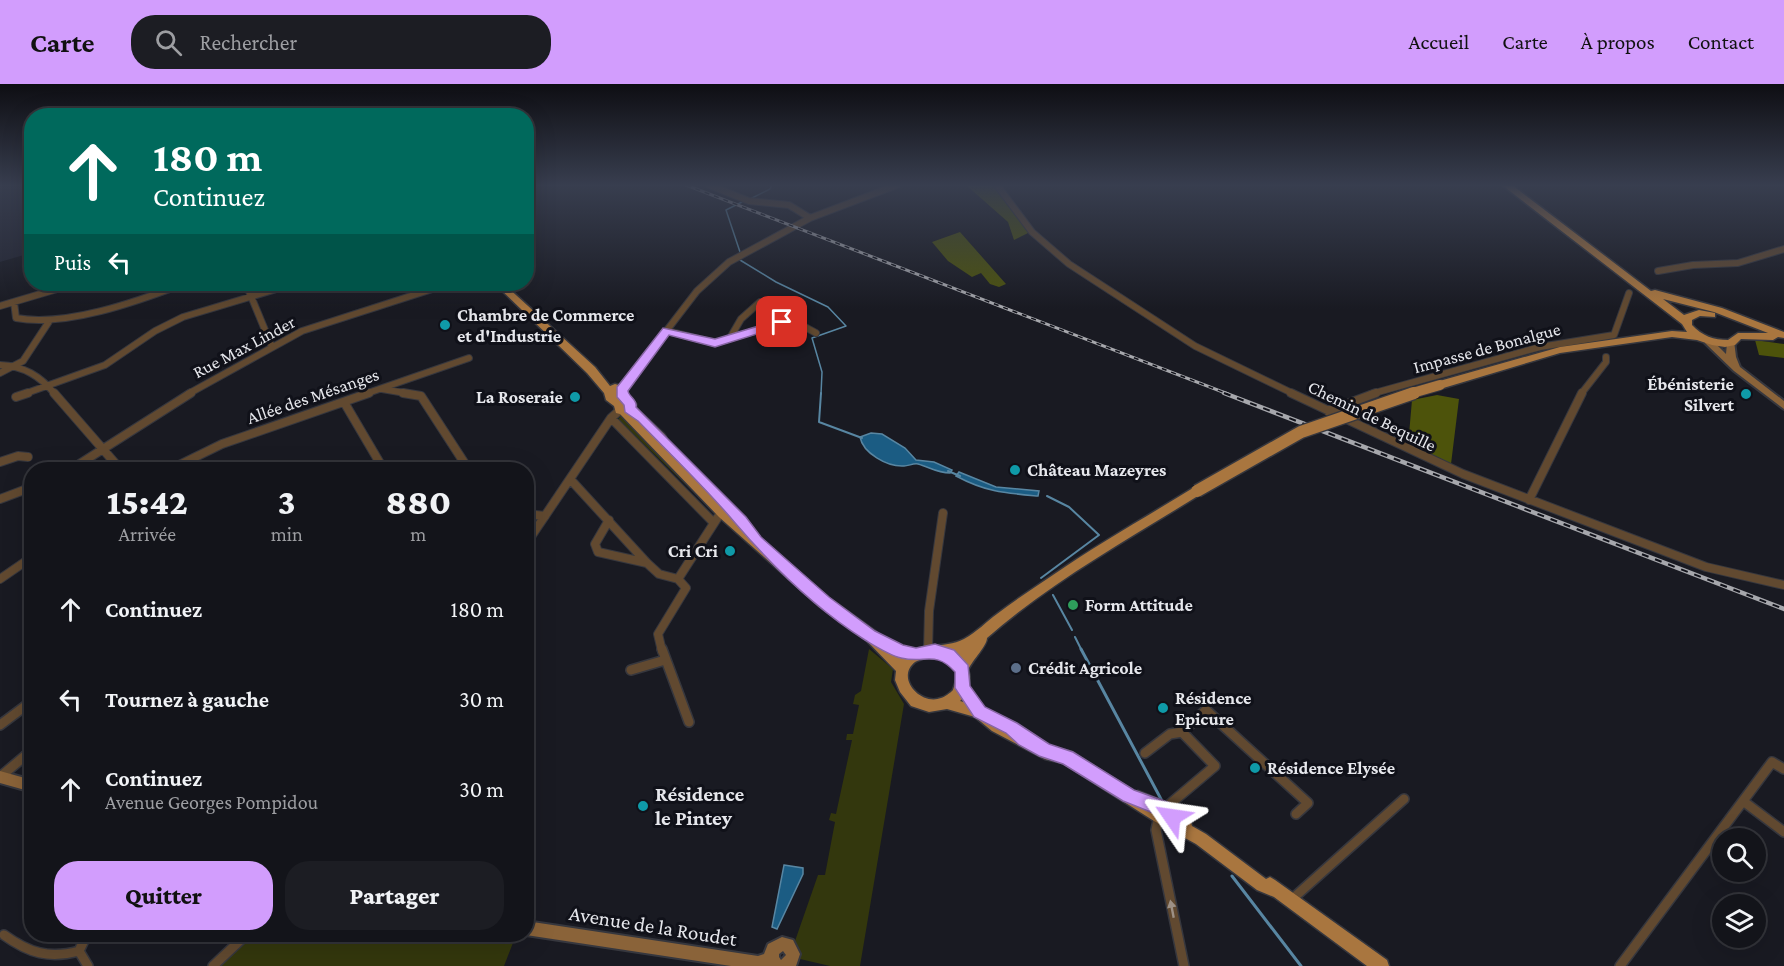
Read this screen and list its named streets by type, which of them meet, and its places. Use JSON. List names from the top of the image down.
{
  "streets": {
    "street": [
      "Rue Max Linder",
      "Impasse de Bonalgue",
      "Allée des Mésanges",
      "Chemin de Bequille",
      "Avenue de la Roudet"
    ]
  },
  "crossings": [
    ["Impasse de Bonalgue", "Chemin de Bequille"]
  ],
  "places": [
    "Chambre de Commerce et d'Industrie",
    "Ébénisterie Silvert",
    "La Roseraie",
    "Château Mazeyres",
    "Cri Cri",
    "Form Attitude",
    "Crédit Agricole",
    "Résidence Epicure",
    "Résidence Elysée",
    "Résidence le Pintey"
  ],
  "page": {
    "header": "Carte",
    "search": "Rechercher",
    "nav": [
      "Accueil",
      "Carte",
      "À propos",
      "Contact"
    ],
    "turn": ["180 m", "Continuez"],
    "then": "Puis",
    "eta": [
      "15:42",
      "Arrivée",
      "3",
      "min",
      "880",
      "m"
    ],
    "list": [
      {
        "name": "Continuez",
        "value": "180 m"
      },
      {
        "name": "Tournez à gauche",
        "value": "30 m"
      },
      {
        "name": "Continuez",
        "note": "Avenue Georges Pompidou",
        "value": "30 m"
      }
    ],
    "buttons": ["Quitter", "Partager"]
  }
}
